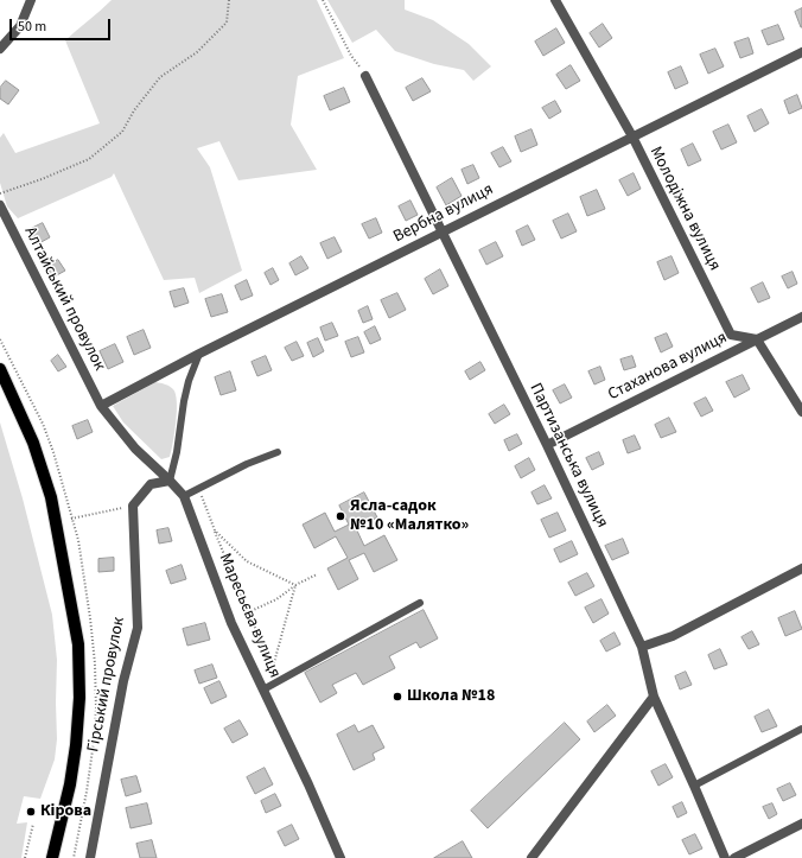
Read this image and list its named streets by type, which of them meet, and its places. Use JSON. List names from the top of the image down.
{
  "streets": {
    "street": [
      "Молодіжна вулиця",
      "Вербна вулиця",
      "Алтайський провулок",
      "Стаханова вулиця",
      "Партизанська вулиця",
      "Маресьєва вулиця",
      "Гірський провулок"
    ]
  },
  "crossings": [
    ["Молодіжна вулиця", "Вербна вулиця"],
    ["Молодіжна вулиця", "Стаханова вулиця"],
    ["Вербна вулиця", "Алтайський провулок"],
    ["Вербна вулиця", "Партизанська вулиця"],
    ["Вербна вулиця", "Маресьєва вулиця"],
    ["Алтайський провулок", "Маресьєва вулиця"],
    ["Стаханова вулиця", "Партизанська вулиця"]
  ],
  "places": ["Ясла-садок №10 «Малятко»", "Школа №18", "Кірова"],
  "scale_bar": "50 m"
}
